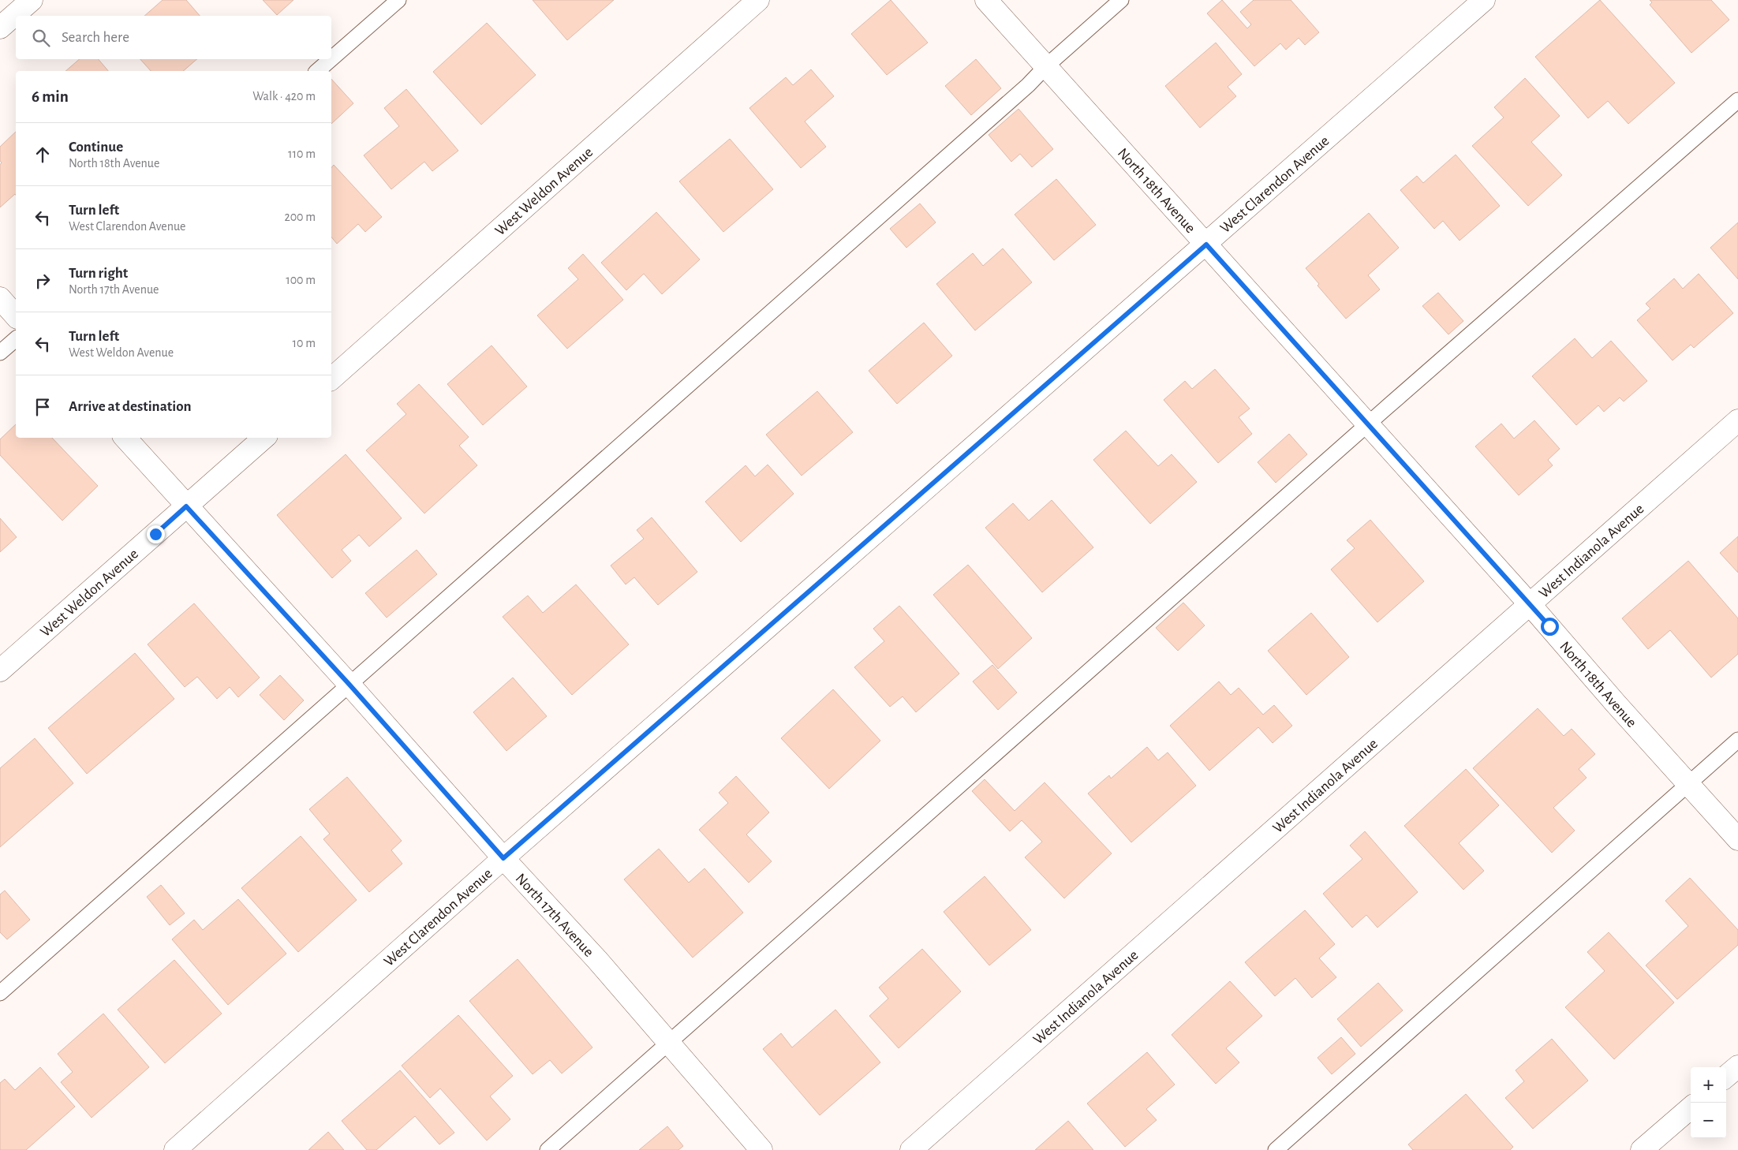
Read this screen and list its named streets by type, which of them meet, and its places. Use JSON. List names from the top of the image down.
{
  "streets": {
    "street": [
      "West Clarendon Avenue",
      "West Weldon Avenue",
      "North 18th Avenue",
      "West Indianola Avenue",
      "North 17th Avenue"
    ]
  },
  "crossings": [
    ["West Clarendon Avenue", "North 18th Avenue"],
    ["West Clarendon Avenue", "North 17th Avenue"],
    ["West Weldon Avenue", "North 17th Avenue"],
    ["North 18th Avenue", "West Indianola Avenue"]
  ],
  "page": {
    "search": "Search here",
    "heading": ["6 min", "Walk · 420 m"],
    "list": [
      ["Continue", "North 18th Avenue", "110 m"],
      ["Turn left", "West Clarendon Avenue", "200 m"],
      ["Turn right", "North 17th Avenue", "100 m"],
      ["Turn left", "West Weldon Avenue", "10 m"],
      "Arrive at destination"
    ],
    "map_buttons": ["+", "−"]
  }
}
